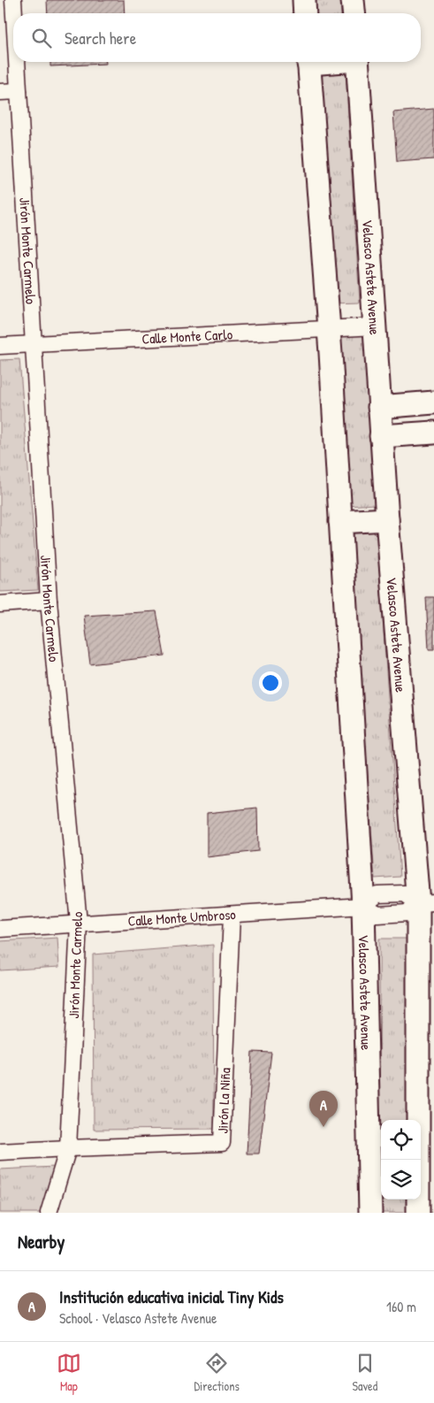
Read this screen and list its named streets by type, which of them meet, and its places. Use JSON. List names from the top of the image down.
{
  "streets": {
    "main road": ["Velasco Astete Avenue"],
    "street": [
      "Jirón Monte Carmelo",
      "Calle Monte Carlo",
      "Calle Monte Umbroso",
      "Jirón La Niña"
    ]
  },
  "crossings": [
    ["Jirón Monte Carmelo", "Calle Monte Carlo"],
    ["Jirón Monte Carmelo", "Calle Monte Umbroso"],
    ["Jirón Monte Carmelo", "Jirón La Niña"],
    ["Velasco Astete Avenue", "Calle Monte Carlo"],
    ["Velasco Astete Avenue", "Calle Monte Umbroso"],
    ["Calle Monte Umbroso", "Jirón La Niña"]
  ],
  "page": {
    "search": "Search here",
    "pins": "A",
    "heading": "Nearby",
    "list": [
      {
        "mark": "A",
        "name": "Institución educativa inicial Tiny Kids",
        "note": "School · Velasco Astete Avenue",
        "value": "160 m"
      }
    ],
    "nav": ["Map", "Directions", "Saved"]
  }
}
